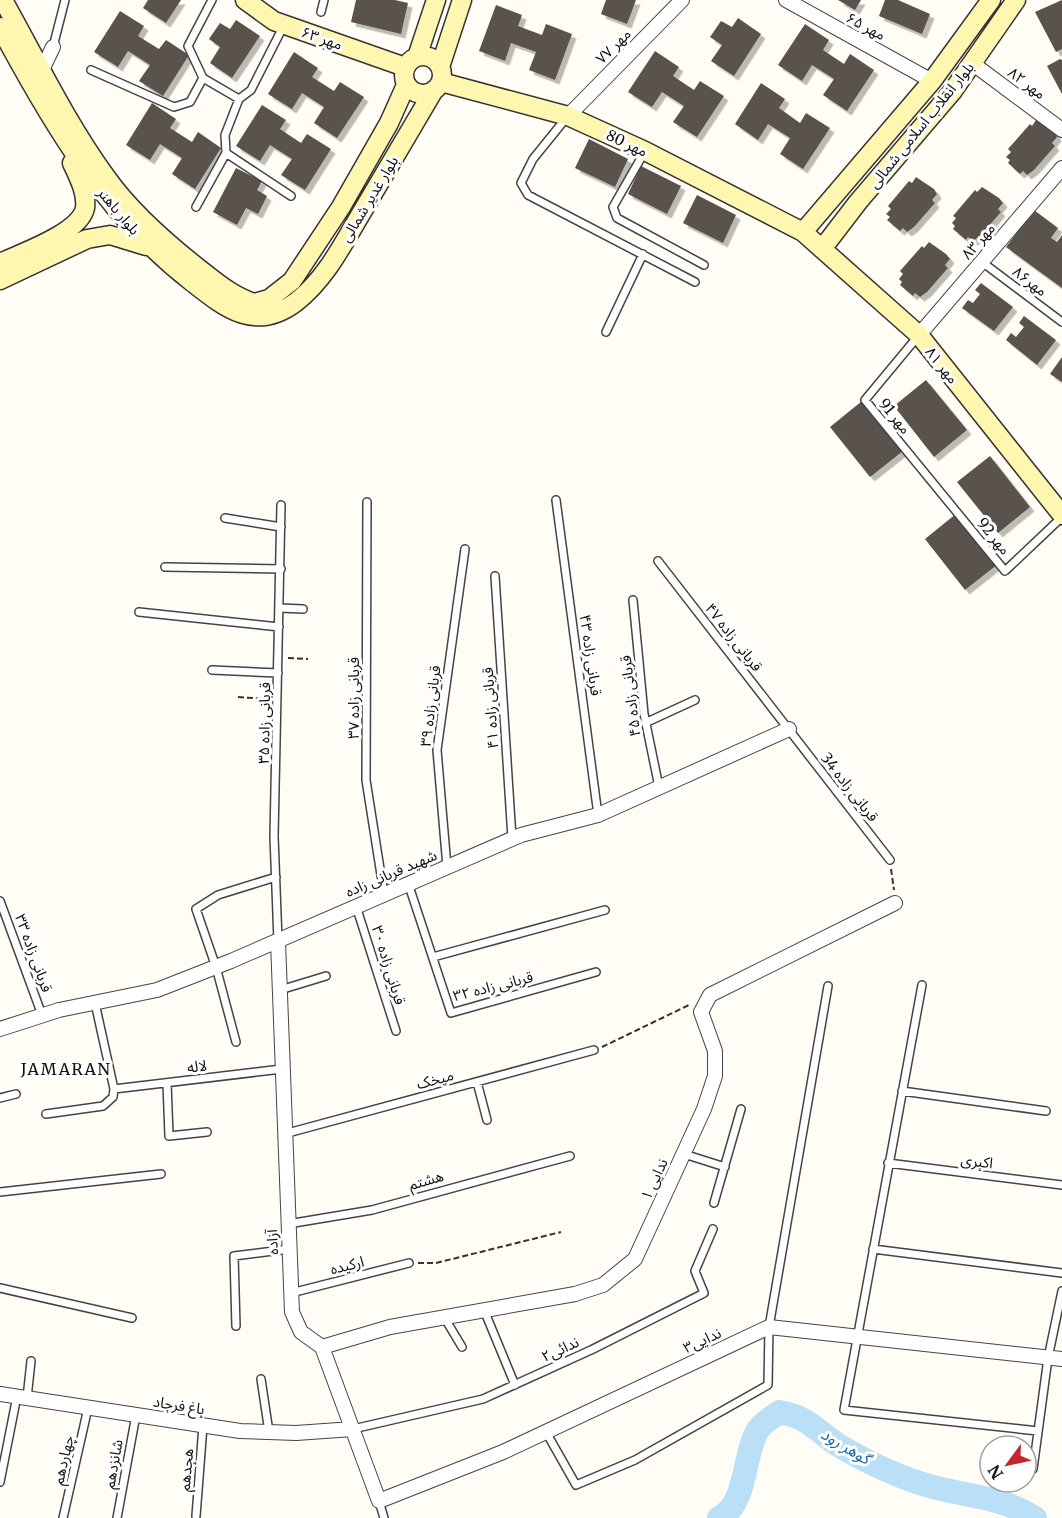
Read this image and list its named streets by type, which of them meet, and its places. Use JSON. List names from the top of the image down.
{
  "streets": {
    "main road": [
      "مهر ۶۳",
      "بلوار انقلاب اسلامی شمالی",
      "مهر 80",
      "بلوار غدیر شمالی",
      "بلوار باهنر",
      "مهر ۸۱"
    ],
    "street": [
      "مهر ۶۵",
      "مهر ۷۷",
      "مهر ۸۲",
      "مهر ۸۳",
      "شهید قربانی زاده",
      "ندایی ۱",
      "آزاده",
      "ندایی۳",
      "باغ فرجاد"
    ],
    "lane": [
      "مهر۸۶",
      "مهر 91",
      "مهر 92",
      "قربانی زاده ۴۷",
      "قربانی زاده ۴۳",
      "قربانی زاده ۴۵",
      "قربانی زاده ۳۷",
      "قربانی زاده ۳۹",
      "قربانی زاده ۴۱",
      "قربانی زاده ۳۵",
      "قربانی زاده 34",
      "قربانی زاده ۳۳",
      "قربانی زاده ۳۰",
      "قربانی زاده ۳۲",
      "لاله",
      "میخک",
      "اکبری",
      "هشتم",
      "ارکیده",
      "ندائی۲",
      "چهاردهم",
      "شانزدهم",
      "هجدهم"
    ]
  },
  "crossings": [
    ["مهر ۶۵", "بلوار انقلاب اسلامی شمالی"],
    ["مهر ۶۳", "بلوار غدیر شمالی"],
    ["مهر ۷۷", "مهر 80"],
    ["مهر ۸۲", "بلوار انقلاب اسلامی شمالی"],
    ["بلوار انقلاب اسلامی شمالی", "مهر 80"],
    ["بلوار انقلاب اسلامی شمالی", "مهر ۸۱"],
    ["مهر 80", "بلوار غدیر شمالی"],
    ["مهر 80", "مهر ۸۱"],
    ["بلوار غدیر شمالی", "بلوار باهنر"],
    ["مهر ۸۳", "مهر۸۶"],
    ["مهر ۸۳", "مهر ۸۱"],
    ["مهر ۸۳", "مهر 91"],
    ["مهر ۸۱", "مهر 91"],
    ["مهر ۸۱", "مهر 92"],
    ["مهر 91", "مهر 92"],
    ["قربانی زاده ۴۷", "قربانی زاده 34"],
    ["قربانی زاده ۴۷", "شهید قربانی زاده"],
    ["قربانی زاده ۴۳", "شهید قربانی زاده"],
    ["قربانی زاده ۴۵", "شهید قربانی زاده"],
    ["قربانی زاده ۳۷", "شهید قربانی زاده"],
    ["قربانی زاده ۳۹", "شهید قربانی زاده"],
    ["قربانی زاده ۴۱", "شهید قربانی زاده"],
    ["قربانی زاده ۳۵", "شهید قربانی زاده"],
    ["قربانی زاده ۳۵", "آزاده"],
    ["قربانی زاده 34", "شهید قربانی زاده"],
    ["شهید قربانی زاده", "قربانی زاده ۳۳"],
    ["شهید قربانی زاده", "قربانی زاده ۳۰"],
    ["شهید قربانی زاده", "قربانی زاده ۳۲"],
    ["شهید قربانی زاده", "آزاده"],
    ["لاله", "آزاده"],
    ["میخک", "آزاده"],
    ["ندایی ۱", "آزاده"],
    ["هشتم", "آزاده"],
    ["آزاده", "ارکیده"],
    ["آزاده", "ندایی۳"],
    ["آزاده", "ندائی۲"],
    ["آزاده", "باغ فرجاد"],
    ["ندائی۲", "باغ فرجاد"],
    ["باغ فرجاد", "چهاردهم"],
    ["باغ فرجاد", "شانزدهم"],
    ["باغ فرجاد", "هجدهم"]
  ],
  "districts": ["JAMARAN"],
  "water": ["گوهر رود"],
  "north": "bottom left"
}
